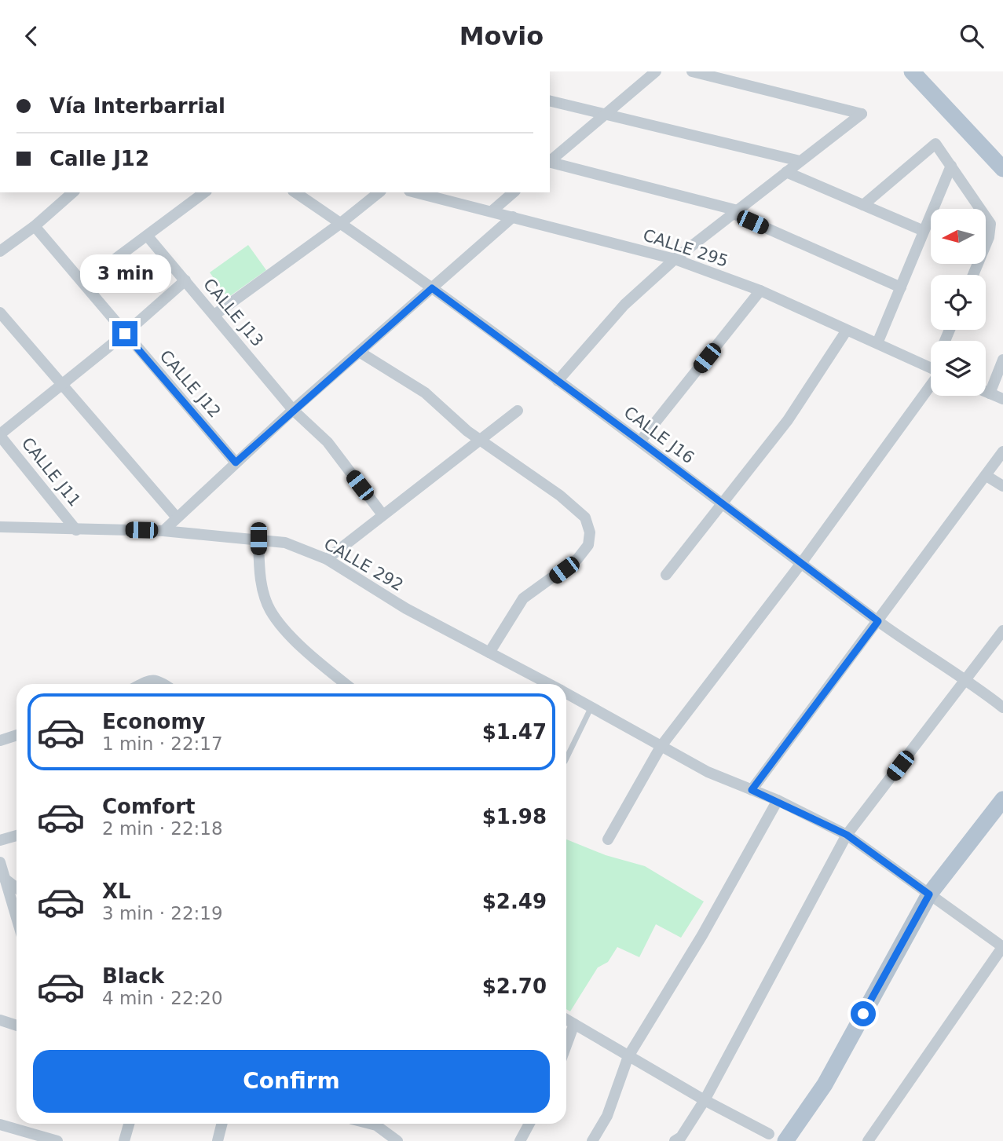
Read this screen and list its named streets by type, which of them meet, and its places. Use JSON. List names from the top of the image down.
{
  "streets": {
    "street": [
      "CALLE 295",
      "CALLE J13",
      "CALLE J12",
      "CALLE J16",
      "CALLE J11",
      "CALLE 292"
    ]
  },
  "crossings": [
    ["CALLE J11", "CALLE 292"]
  ],
  "north": "left",
  "page": {
    "header": "Movio",
    "banner": ["Vía Interbarrial", "Calle J12"],
    "bubble": "3 min",
    "list": [
      {
        "name": "Economy",
        "note": "1 min · 22:17",
        "value": "$1.47"
      },
      {
        "name": "Comfort",
        "note": "2 min · 22:18",
        "value": "$1.98"
      },
      {
        "name": "XL",
        "note": "3 min · 22:19",
        "value": "$2.49"
      },
      {
        "name": "Black",
        "note": "4 min · 22:20",
        "value": "$2.70"
      }
    ],
    "buttons": "Confirm"
  }
}
